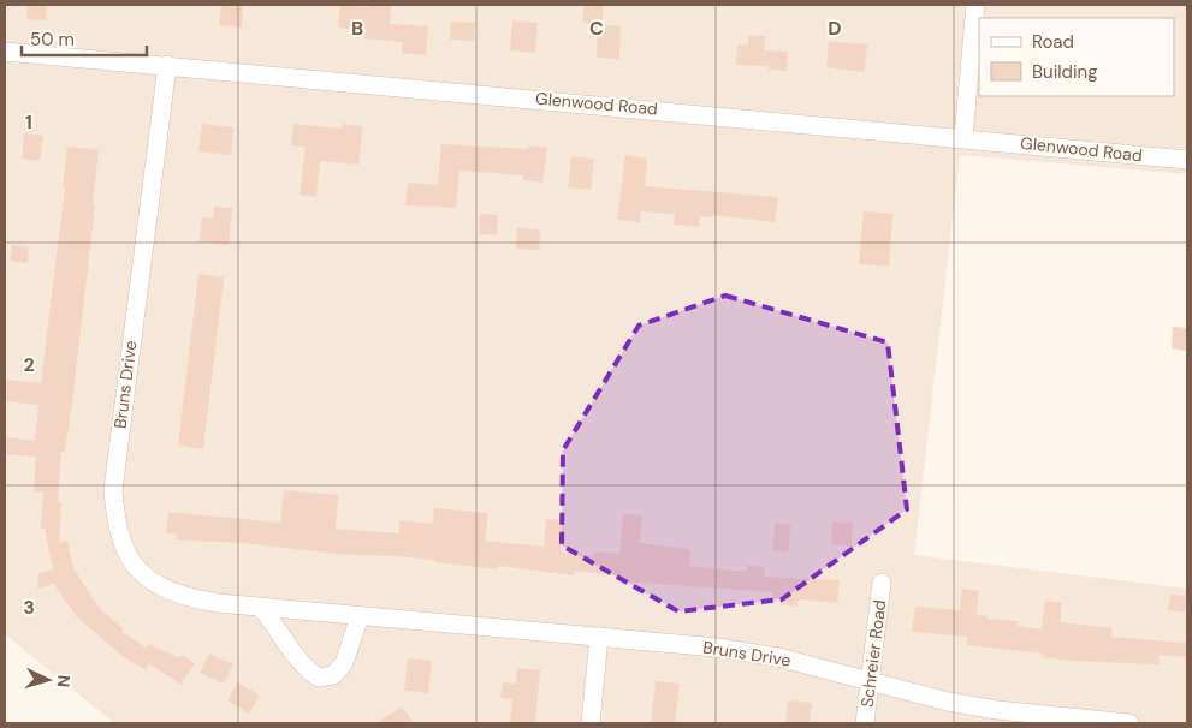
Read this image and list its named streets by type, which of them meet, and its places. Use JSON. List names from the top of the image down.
{
  "streets": {
    "street": ["Glenwood Road", "Bruns Drive", "Schreier Road"]
  },
  "crossings": [
    ["Glenwood Road", "Bruns Drive"],
    ["Bruns Drive", "Schreier Road"]
  ],
  "legend": ["Road", "Building"],
  "scale_bar": "50 m",
  "north": "right",
  "grid": {
    "columns": ["B", "C", "D"],
    "rows": ["1", "2", "3"]
  }
}
